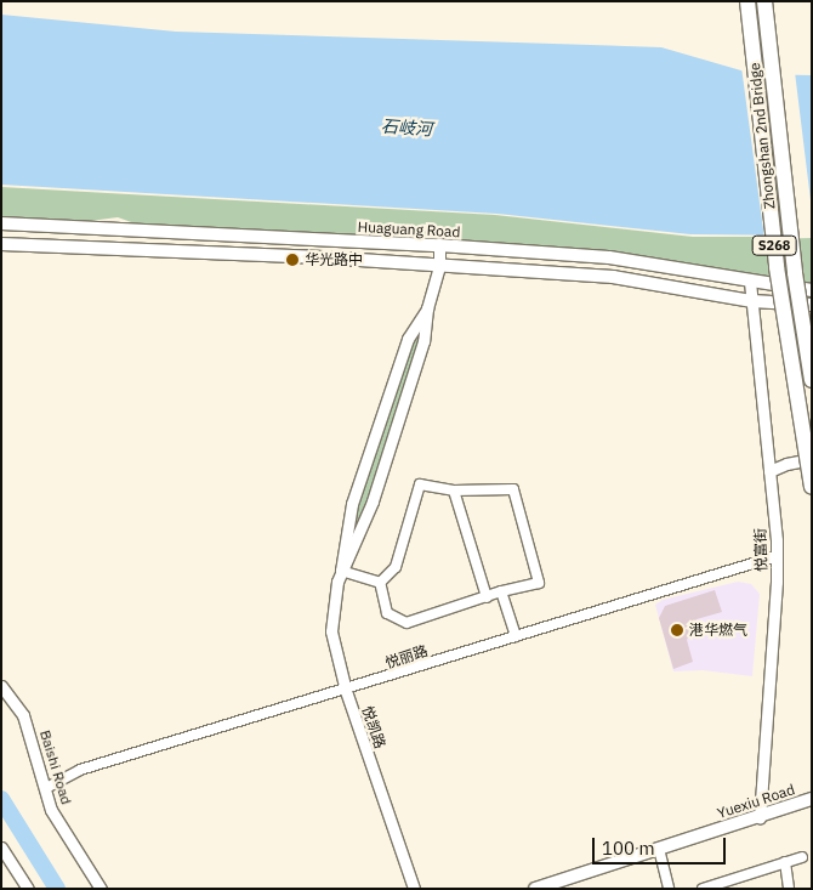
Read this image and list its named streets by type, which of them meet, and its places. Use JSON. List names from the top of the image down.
{
  "streets": {
    "highway": ["Zhongshan 2nd Bridge", "S268"],
    "main road": ["Huaguang Road", "Yuexiu Road"],
    "street": [
      "悦富街",
      "悦丽路",
      "悦凯路",
      "Baishi Road"
    ]
  },
  "crossings": [
    ["Huaguang Road", "悦富街"],
    ["Huaguang Road", "悦凯路"],
    ["悦富街", "悦丽路"],
    ["悦富街", "Yuexiu Road"],
    ["悦丽路", "悦凯路"],
    ["悦丽路", "Baishi Road"]
  ],
  "water": ["石岐河"],
  "places": ["华光路中", "港华燃气"],
  "scale_bar": "100 m"
}
